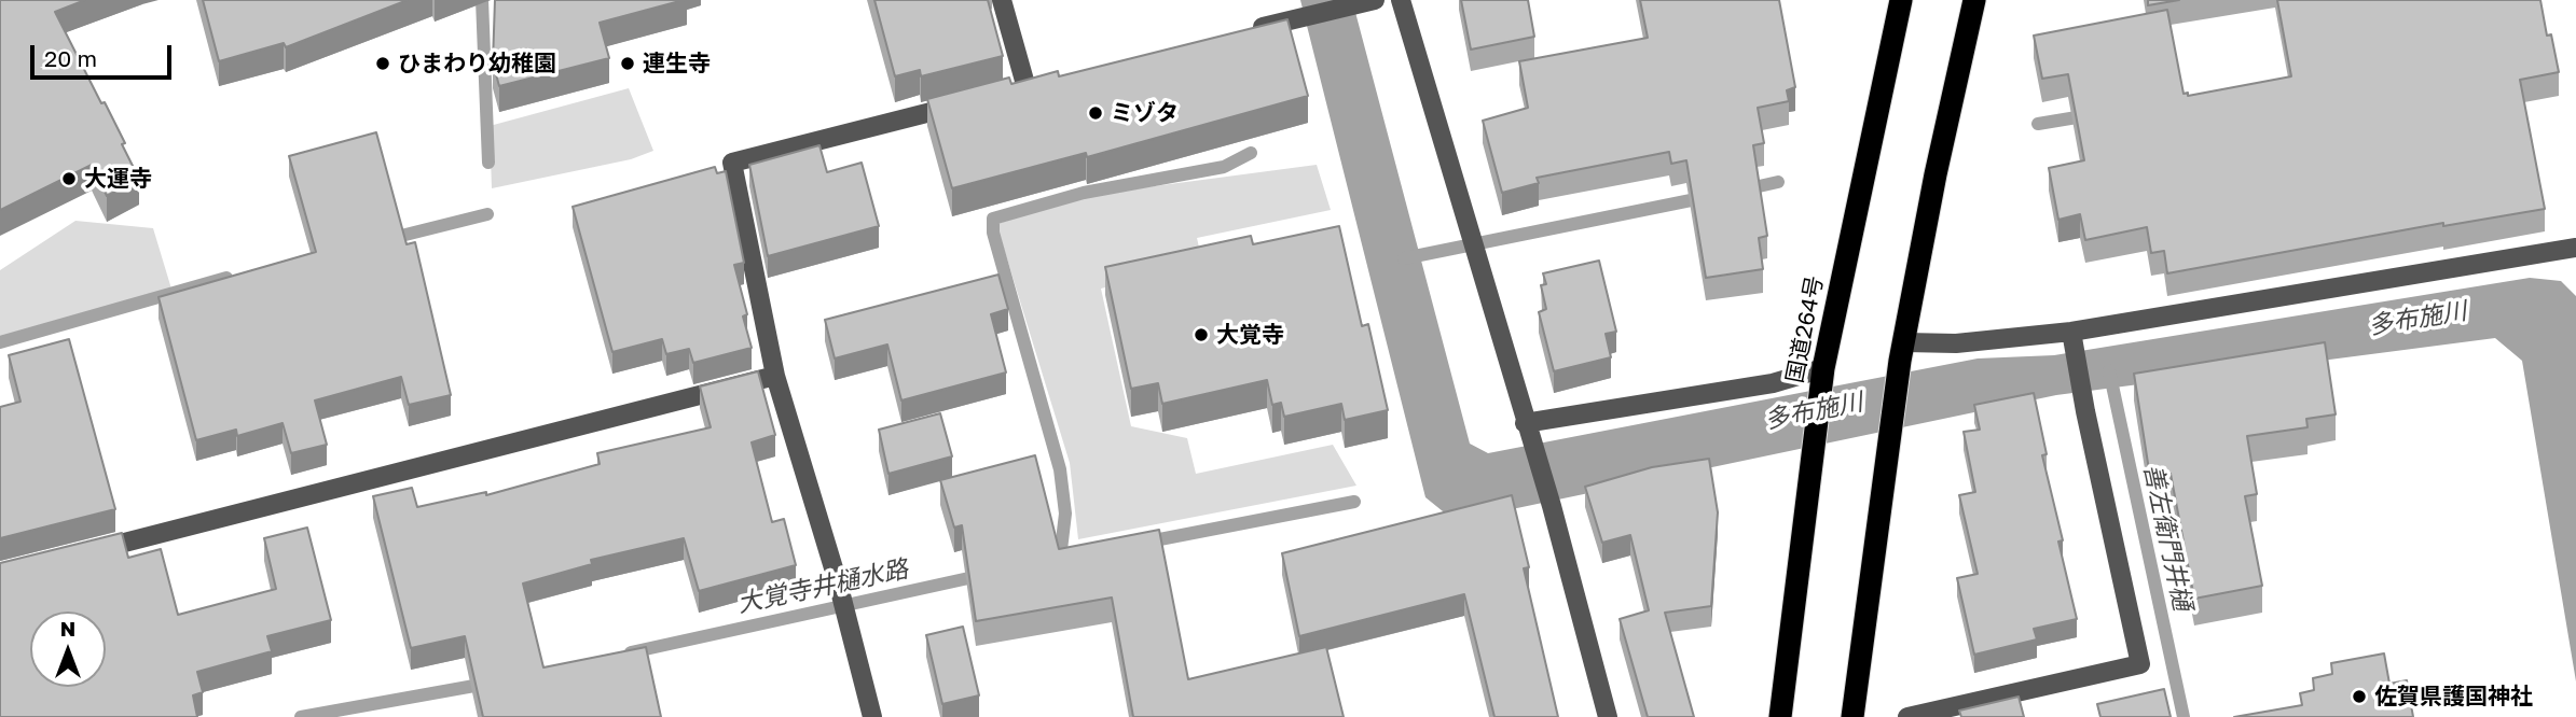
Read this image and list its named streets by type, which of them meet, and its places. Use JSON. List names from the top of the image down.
{
  "streets": {
    "highway": ["国道264号"]
  },
  "water": ["多布施川", "善左衛門井樋", "大覚寺井樋水路"],
  "places": [
    "ひまわり幼稚園",
    "連生寺",
    "ミゾタ",
    "大運寺",
    "大覚寺",
    "佐賀県護国神社"
  ],
  "scale_bar": "20 m",
  "north": "top"
}
